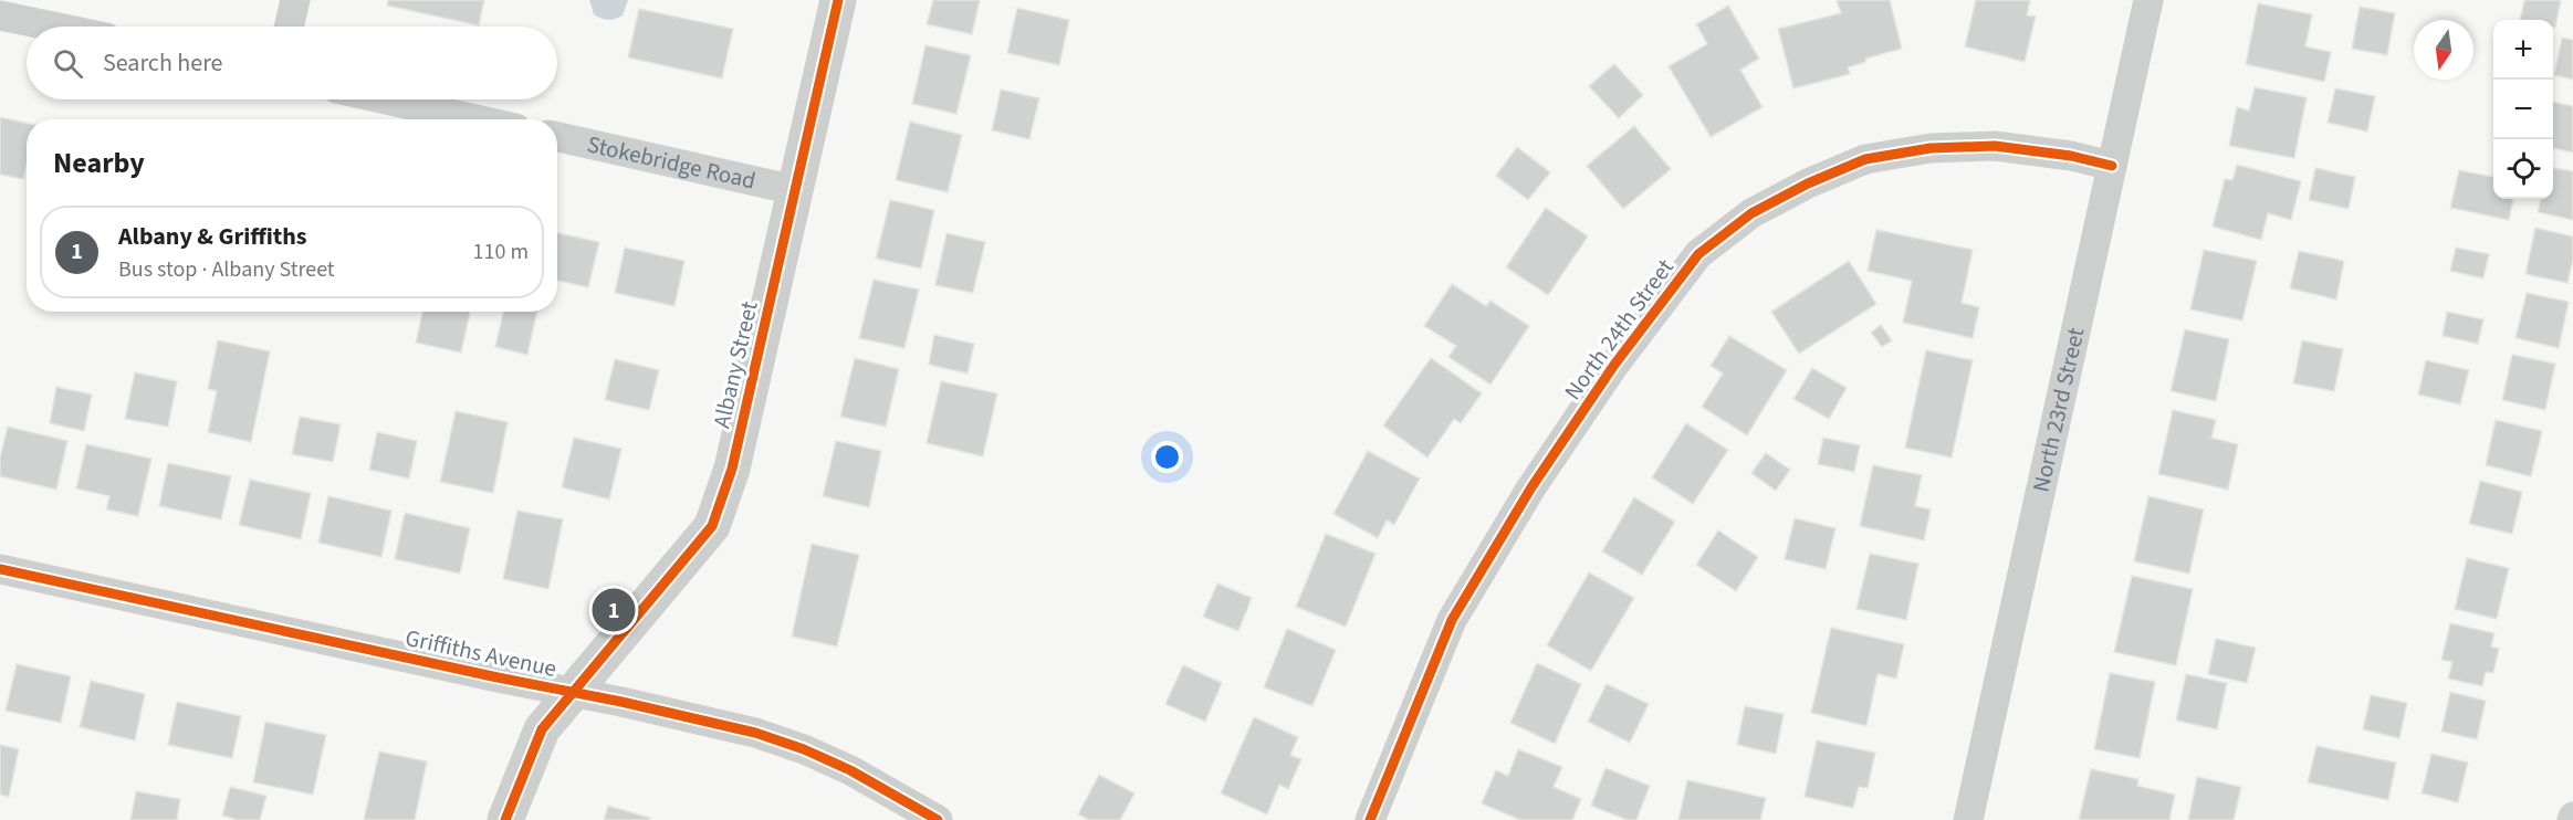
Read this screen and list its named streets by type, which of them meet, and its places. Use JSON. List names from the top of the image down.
{
  "streets": {
    "street": [
      "Stokebridge Road",
      "North 24th Street",
      "Albany Street",
      "North 23rd Street",
      "Griffiths Avenue"
    ]
  },
  "crossings": [
    ["Stokebridge Road", "Albany Street"],
    ["North 24th Street", "North 23rd Street"],
    ["Albany Street", "Griffiths Avenue"]
  ],
  "north": "bottom",
  "page": {
    "map_buttons": ["+", "−"],
    "search": "Search here",
    "heading": "Nearby",
    "list": [
      {
        "mark": "1",
        "name": "Albany & Griffiths",
        "note": "Bus stop · Albany Street",
        "value": "110 m"
      }
    ],
    "pins": "1"
  }
}
